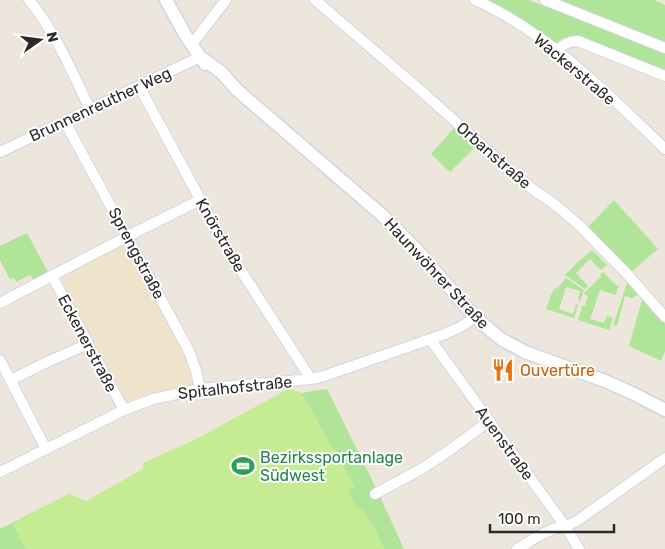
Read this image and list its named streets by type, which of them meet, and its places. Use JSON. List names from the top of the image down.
{
  "streets": {
    "street": [
      "Wackerstraße",
      "Brunnenreuther Weg",
      "Orbanstraße",
      "Knörstraße",
      "Sprengstraße",
      "Haunwöhrer Straße",
      "Eckenerstraße",
      "Spitalhofstraße",
      "Auenstraße"
    ]
  },
  "crossings": [
    ["Brunnenreuther Weg", "Knörstraße"],
    ["Brunnenreuther Weg", "Sprengstraße"],
    ["Brunnenreuther Weg", "Haunwöhrer Straße"],
    ["Knörstraße", "Spitalhofstraße"],
    ["Sprengstraße", "Spitalhofstraße"],
    ["Haunwöhrer Straße", "Spitalhofstraße"],
    ["Eckenerstraße", "Spitalhofstraße"],
    ["Spitalhofstraße", "Auenstraße"]
  ],
  "places": {
    "restaurant": ["Ouvertüre"],
    "sports": ["Bezirkssportanlage Südwest"]
  },
  "scale_bar": "100 m",
  "north": "right"
}
